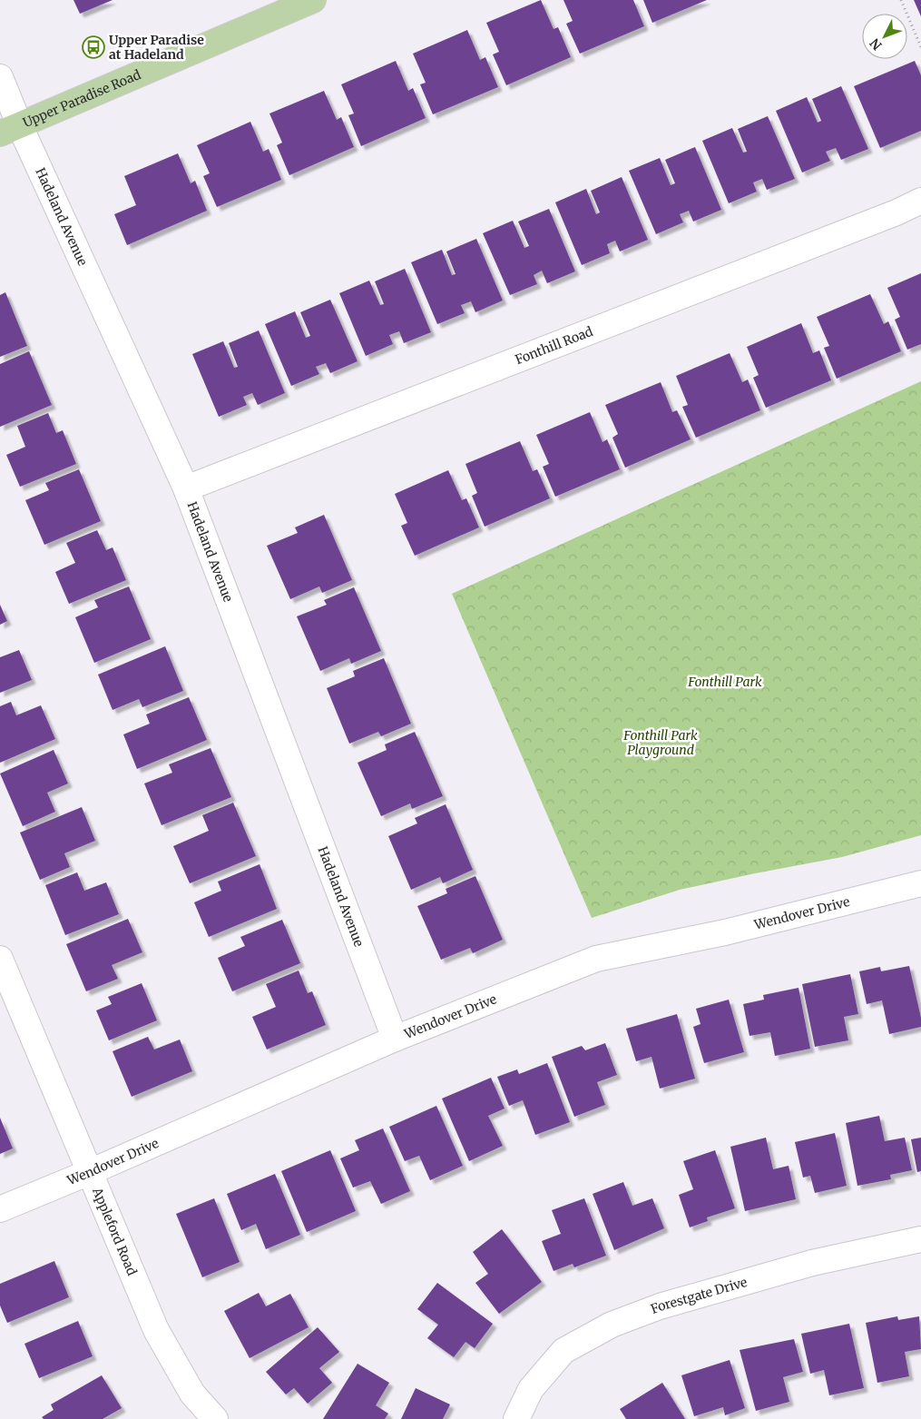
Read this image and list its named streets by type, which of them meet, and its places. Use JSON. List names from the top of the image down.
{
  "streets": {
    "main road": ["Upper Paradise Road"],
    "street": [
      "Hadeland Avenue",
      "Fonthill Road",
      "Wendover Drive",
      "Appleford Road",
      "Forestgate Drive"
    ]
  },
  "crossings": [
    ["Upper Paradise Road", "Hadeland Avenue"],
    ["Hadeland Avenue", "Fonthill Road"],
    ["Hadeland Avenue", "Wendover Drive"],
    ["Wendover Drive", "Appleford Road"]
  ],
  "parks": ["Fonthill Park", "Fonthill Park Playground"],
  "places": {
    "bus stop": ["Upper Paradise at Hadeland"]
  },
  "north": "bottom left"
}
